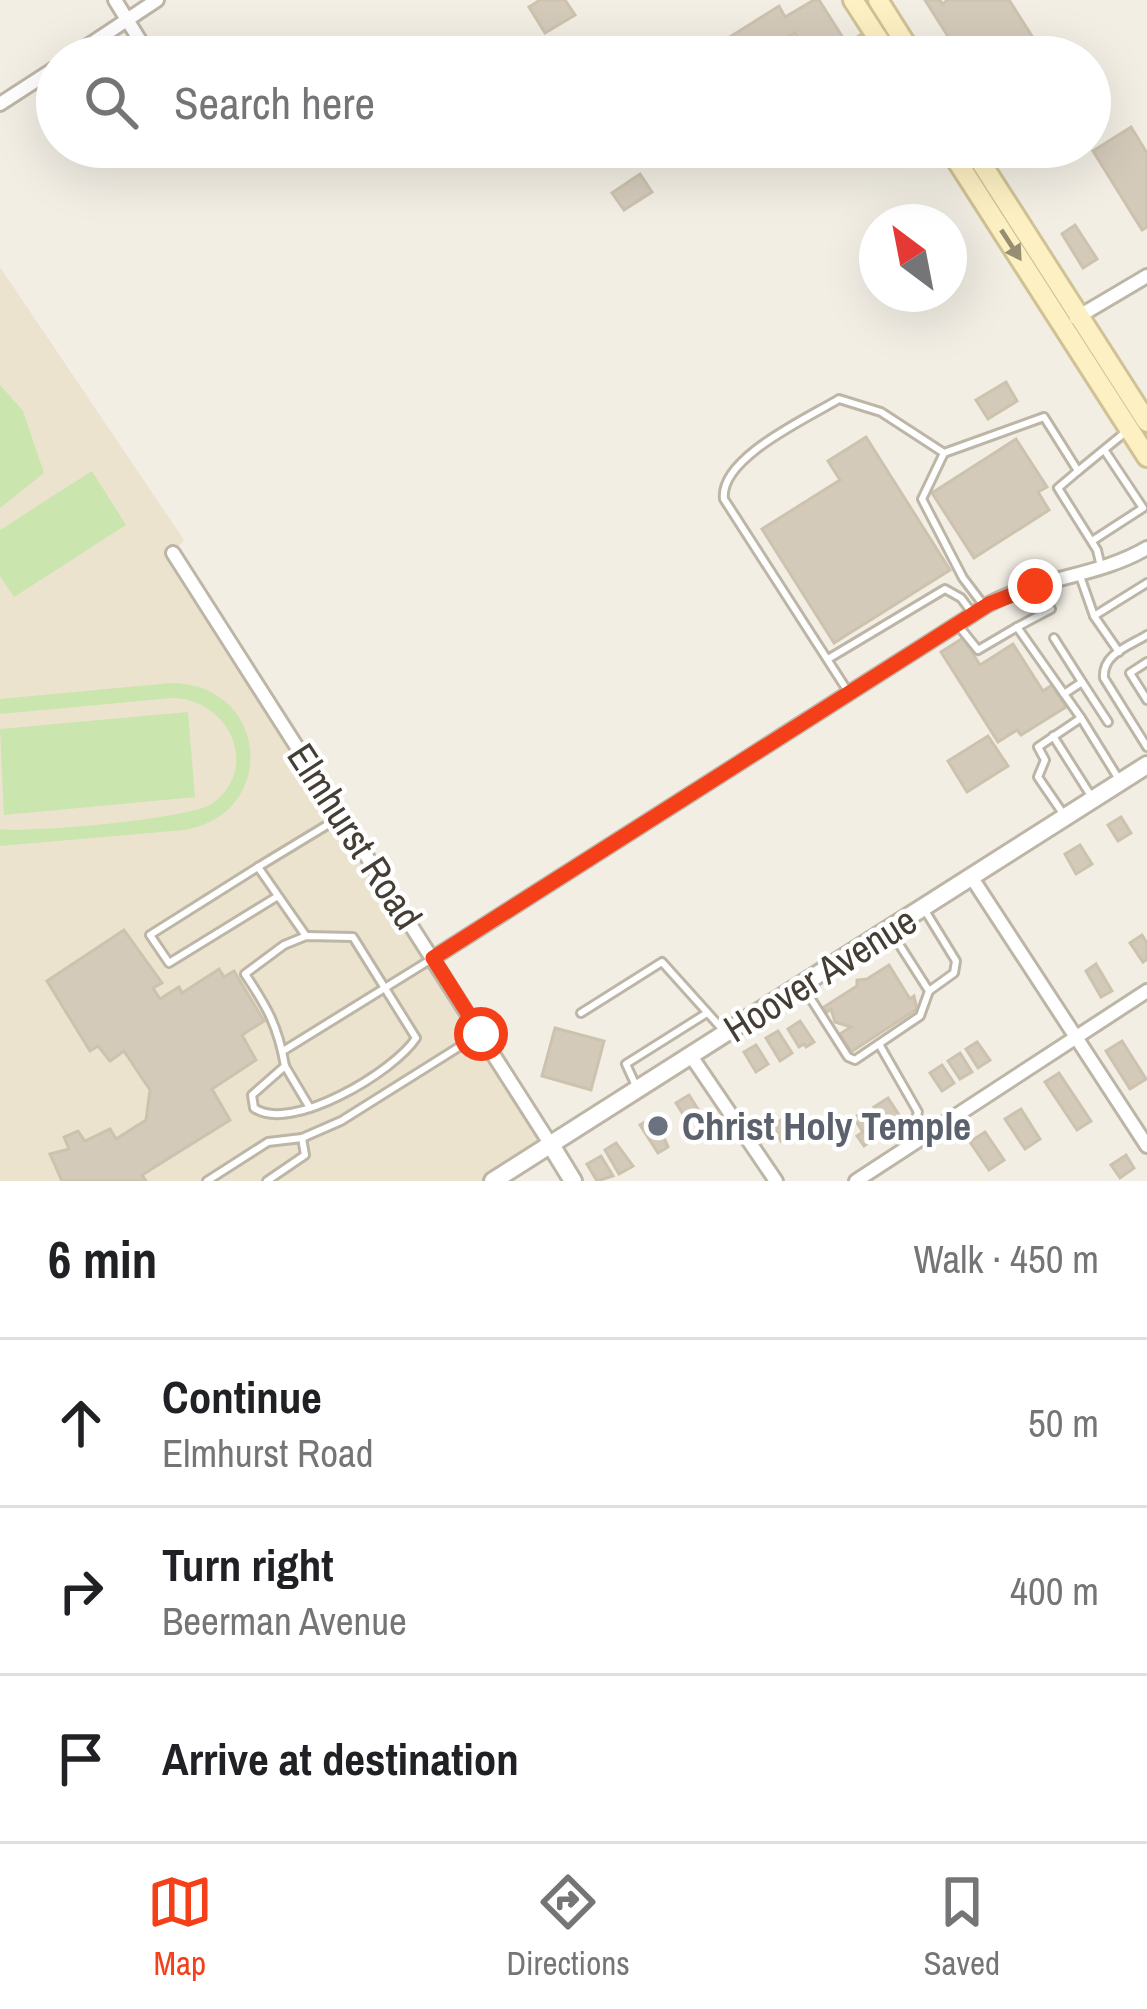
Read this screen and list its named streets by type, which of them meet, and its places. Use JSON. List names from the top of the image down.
{
  "streets": {
    "street": ["Elmhurst Road", "Hoover Avenue"]
  },
  "crossings": [
    ["Elmhurst Road", "Hoover Avenue"]
  ],
  "places": ["Christ Holy Temple"],
  "north": "top left",
  "page": {
    "search": "Search here",
    "heading": ["6 min", "Walk · 450 m"],
    "list": [
      ["Continue", "Elmhurst Road", "50 m"],
      ["Turn right", "Beerman Avenue", "400 m"],
      "Arrive at destination"
    ],
    "nav": ["Map", "Directions", "Saved"]
  }
}
